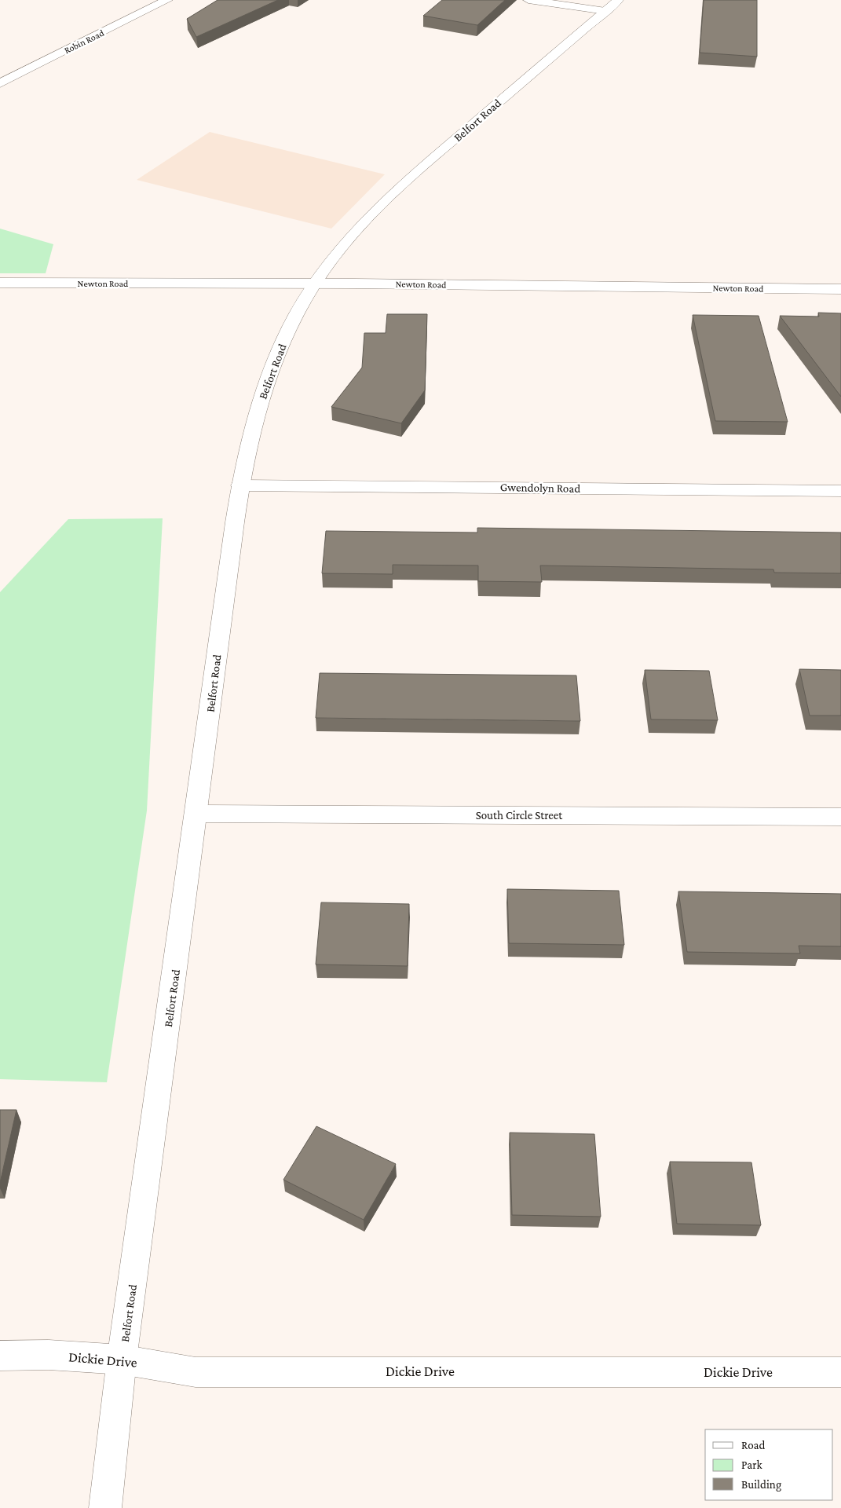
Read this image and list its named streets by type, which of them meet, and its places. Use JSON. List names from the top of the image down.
{
  "streets": {
    "street": [
      "Robin Road",
      "Belfort Road",
      "Newton Road",
      "Gwendolyn Road",
      "South Circle Street",
      "Dickie Drive"
    ]
  },
  "crossings": [
    ["Belfort Road", "Newton Road"],
    ["Belfort Road", "Gwendolyn Road"],
    ["Belfort Road", "South Circle Street"],
    ["Belfort Road", "Dickie Drive"]
  ],
  "legend": ["Road", "Park", "Building"]
}
